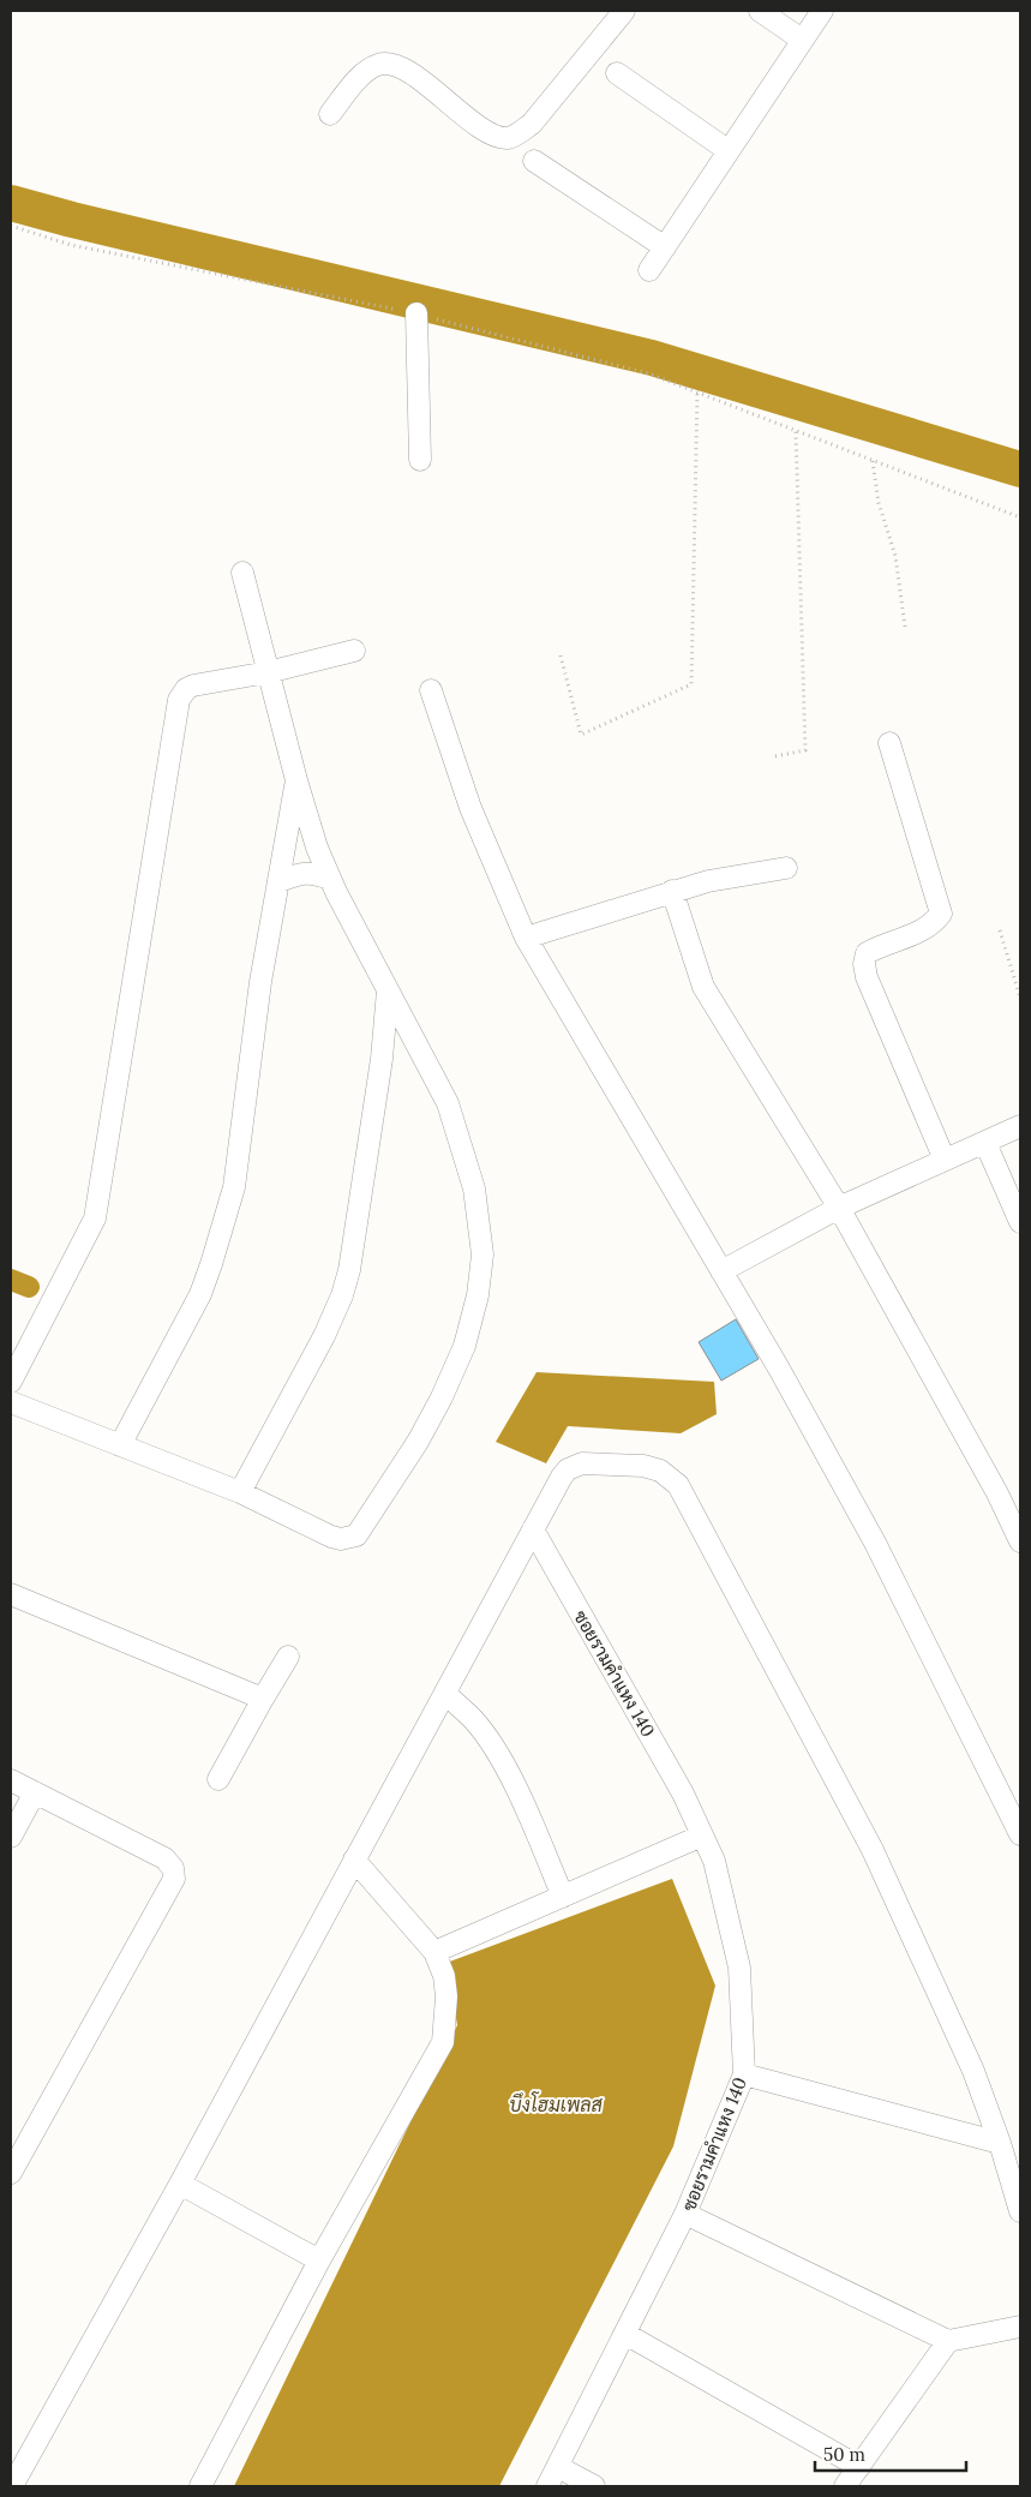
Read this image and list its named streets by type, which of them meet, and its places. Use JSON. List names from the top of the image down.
{
  "streets": {
    "street": ["ซอยรามคำแหง 140"]
  },
  "water": ["บึงโฮมเพลส"],
  "scale_bar": "50 m"
}
